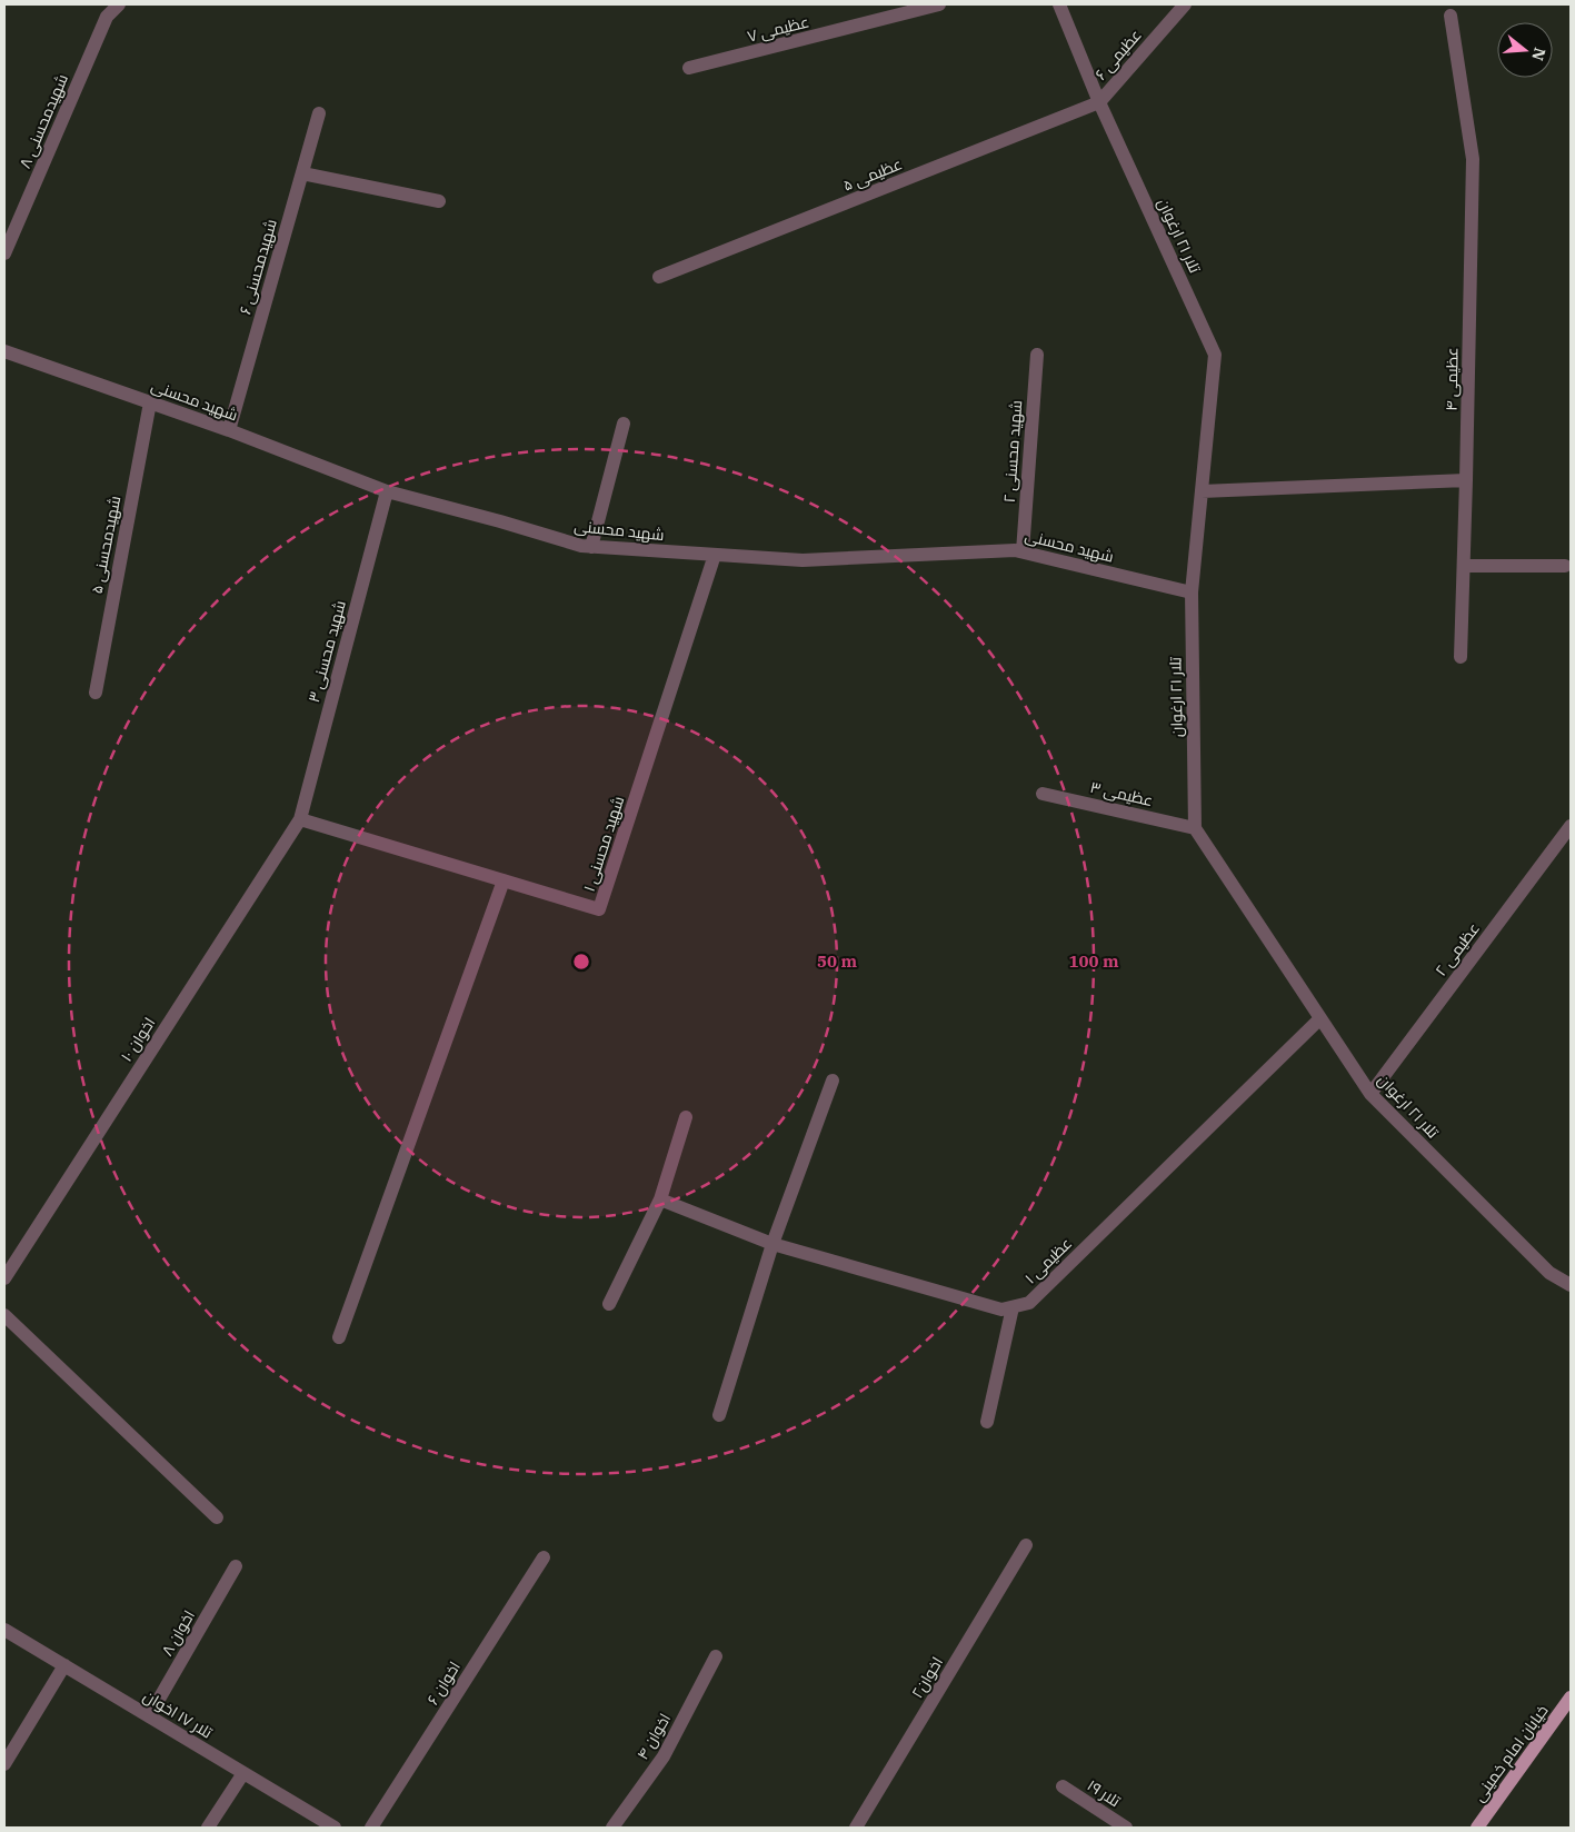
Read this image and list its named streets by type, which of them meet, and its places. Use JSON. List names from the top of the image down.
{
  "streets": {
    "main road": ["خیابان امام خمینی"],
    "street": [
      "عظیمی ۷",
      "عظیمی ۶",
      "شهیدمحسنی ۸",
      "عظیمی ۵",
      "تلار ۲۱ ارغوان",
      "شهیدمحسنی ۶",
      "عظیمی ۴",
      "شهید محسنی",
      "شهید محسنی ۲",
      "شهیدمحسنی ۵",
      "شهید محسنی ۳",
      "عظیمی ۳",
      "شهید محسنی ۱",
      "عظیمی ۲",
      "اخوان ۱۰",
      "عظیمی ۱",
      "اخوان ۸",
      "اخوان۲",
      "اخوان ۶",
      "تلار ۱۷ اخوان",
      "اخوان ۴",
      "تلار ۱۹"
    ]
  },
  "crossings": [
    ["عظیمی ۶", "عظیمی ۵"],
    ["عظیمی ۶", "تلار ۲۱ ارغوان"],
    ["عظیمی ۵", "تلار ۲۱ ارغوان"],
    ["تلار ۲۱ ارغوان", "شهید محسنی"],
    ["تلار ۲۱ ارغوان", "عظیمی ۳"],
    ["تلار ۲۱ ارغوان", "عظیمی ۲"],
    ["تلار ۲۱ ارغوان", "عظیمی ۱"],
    ["شهیدمحسنی ۶", "شهید محسنی"],
    ["شهید محسنی", "شهید محسنی ۲"],
    ["شهید محسنی", "شهیدمحسنی ۵"],
    ["شهید محسنی", "شهید محسنی ۳"],
    ["شهید محسنی", "شهید محسنی ۱"],
    ["شهید محسنی ۳", "شهید محسنی ۱"],
    ["شهید محسنی ۳", "اخوان ۱۰"],
    ["شهید محسنی ۱", "اخوان ۱۰"],
    ["اخوان ۸", "تلار ۱۷ اخوان"]
  ],
  "north": "right",
  "rings": ["50 m", "100 m"]
}
